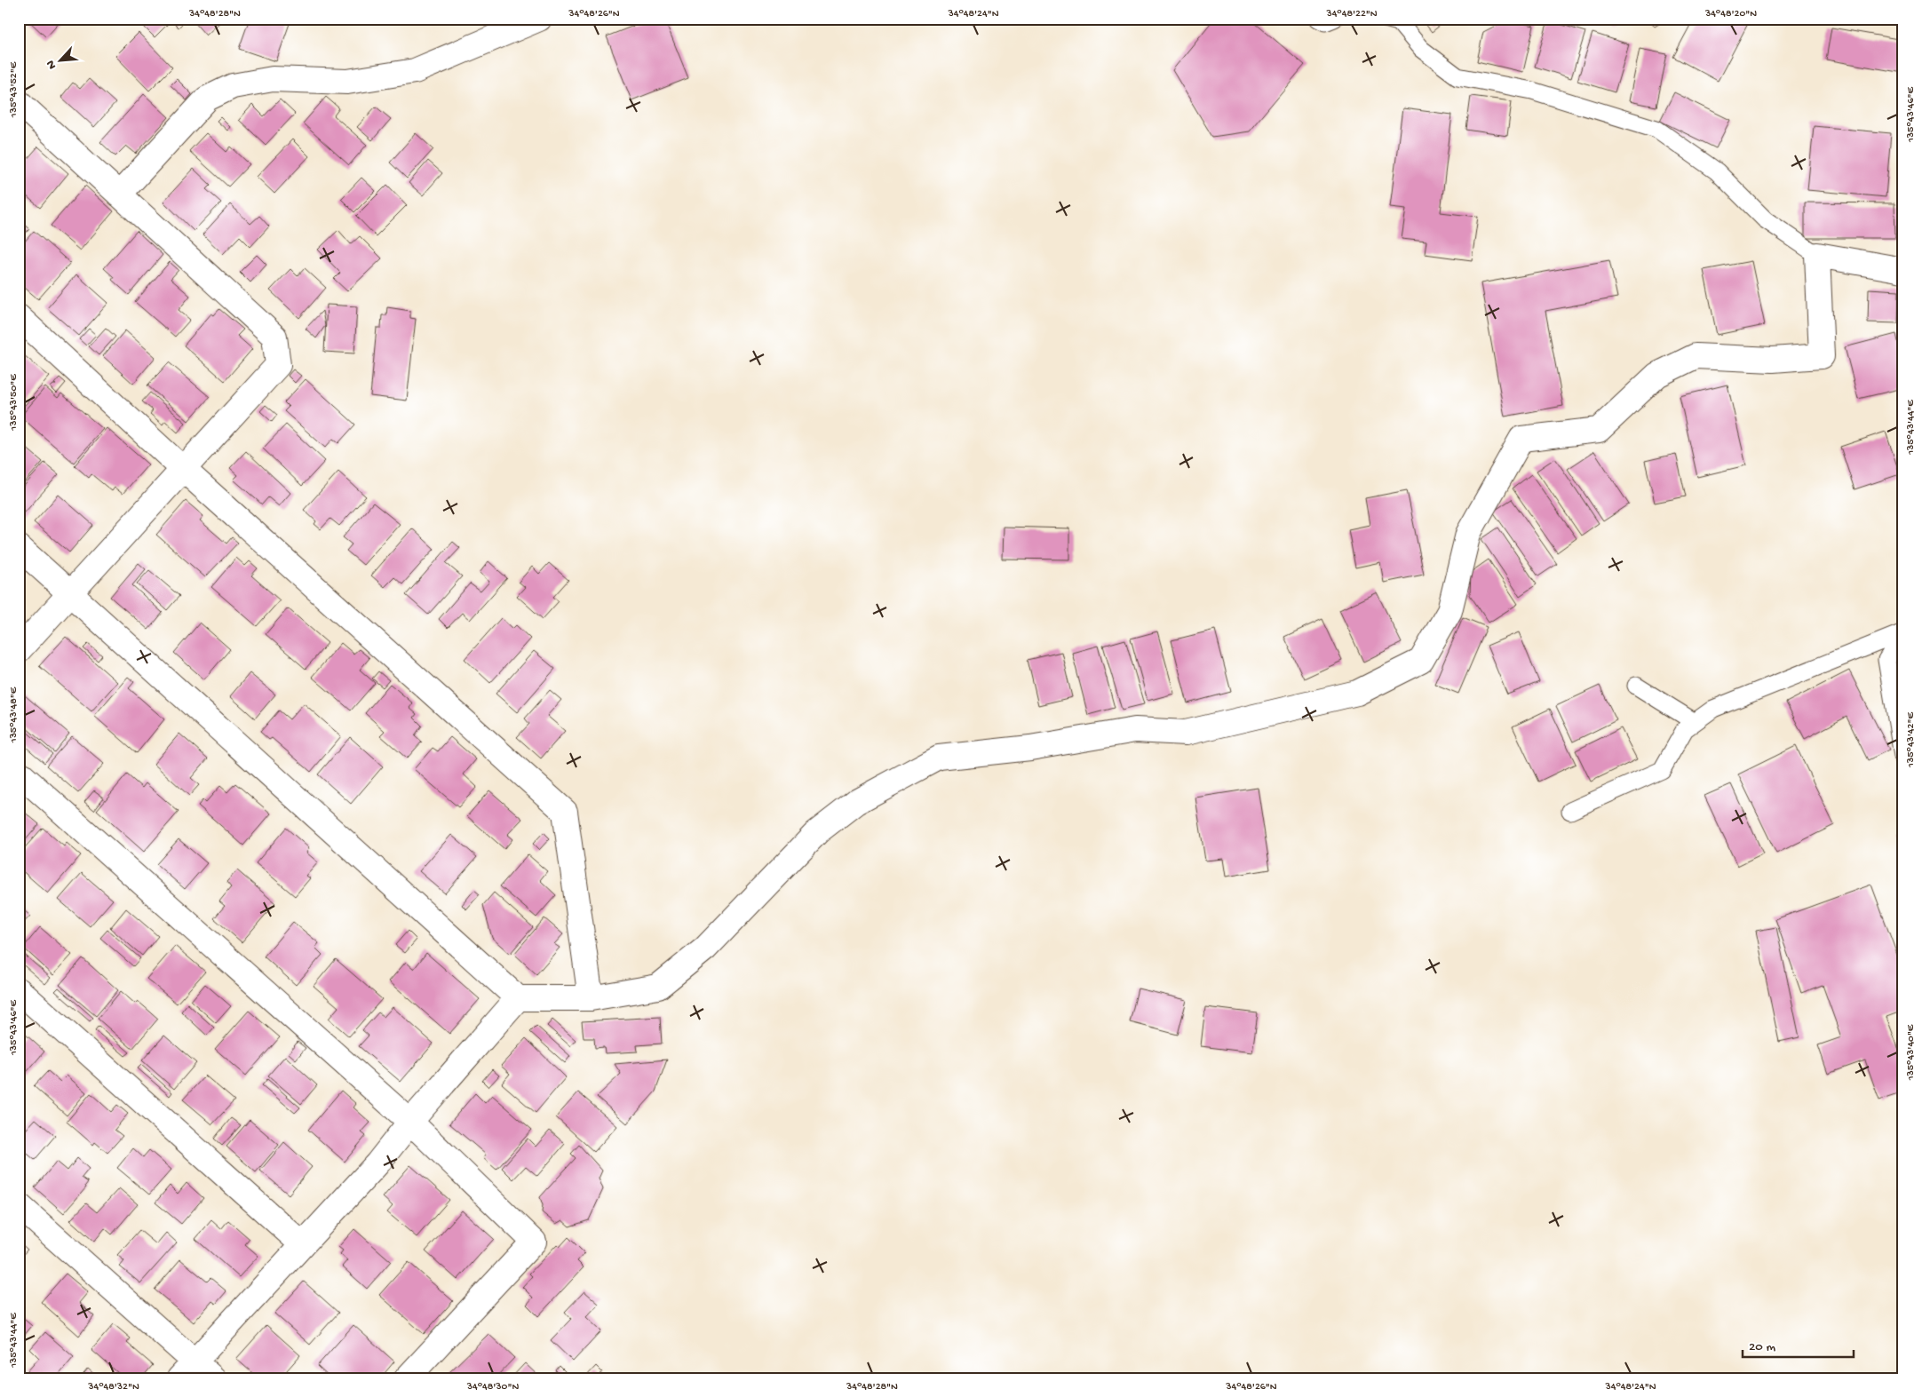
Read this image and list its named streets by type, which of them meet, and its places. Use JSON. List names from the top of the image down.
{
  "scale_bar": "20 m",
  "north": "bottom left",
  "coordinates": [
    "34°48'28\"N",
    "34°48'26\"N",
    "34°48'24\"N",
    "34°48'22\"N",
    "34°48'20\"N",
    "135°43'52\"E",
    "135°43'46\"E",
    "135°43'50\"E",
    "135°43'44\"E",
    "135°43'48\"E",
    "135°43'42\"E",
    "135°43'40\"E",
    "34°48'32\"N",
    "34°48'30\"N"
  ]
}
